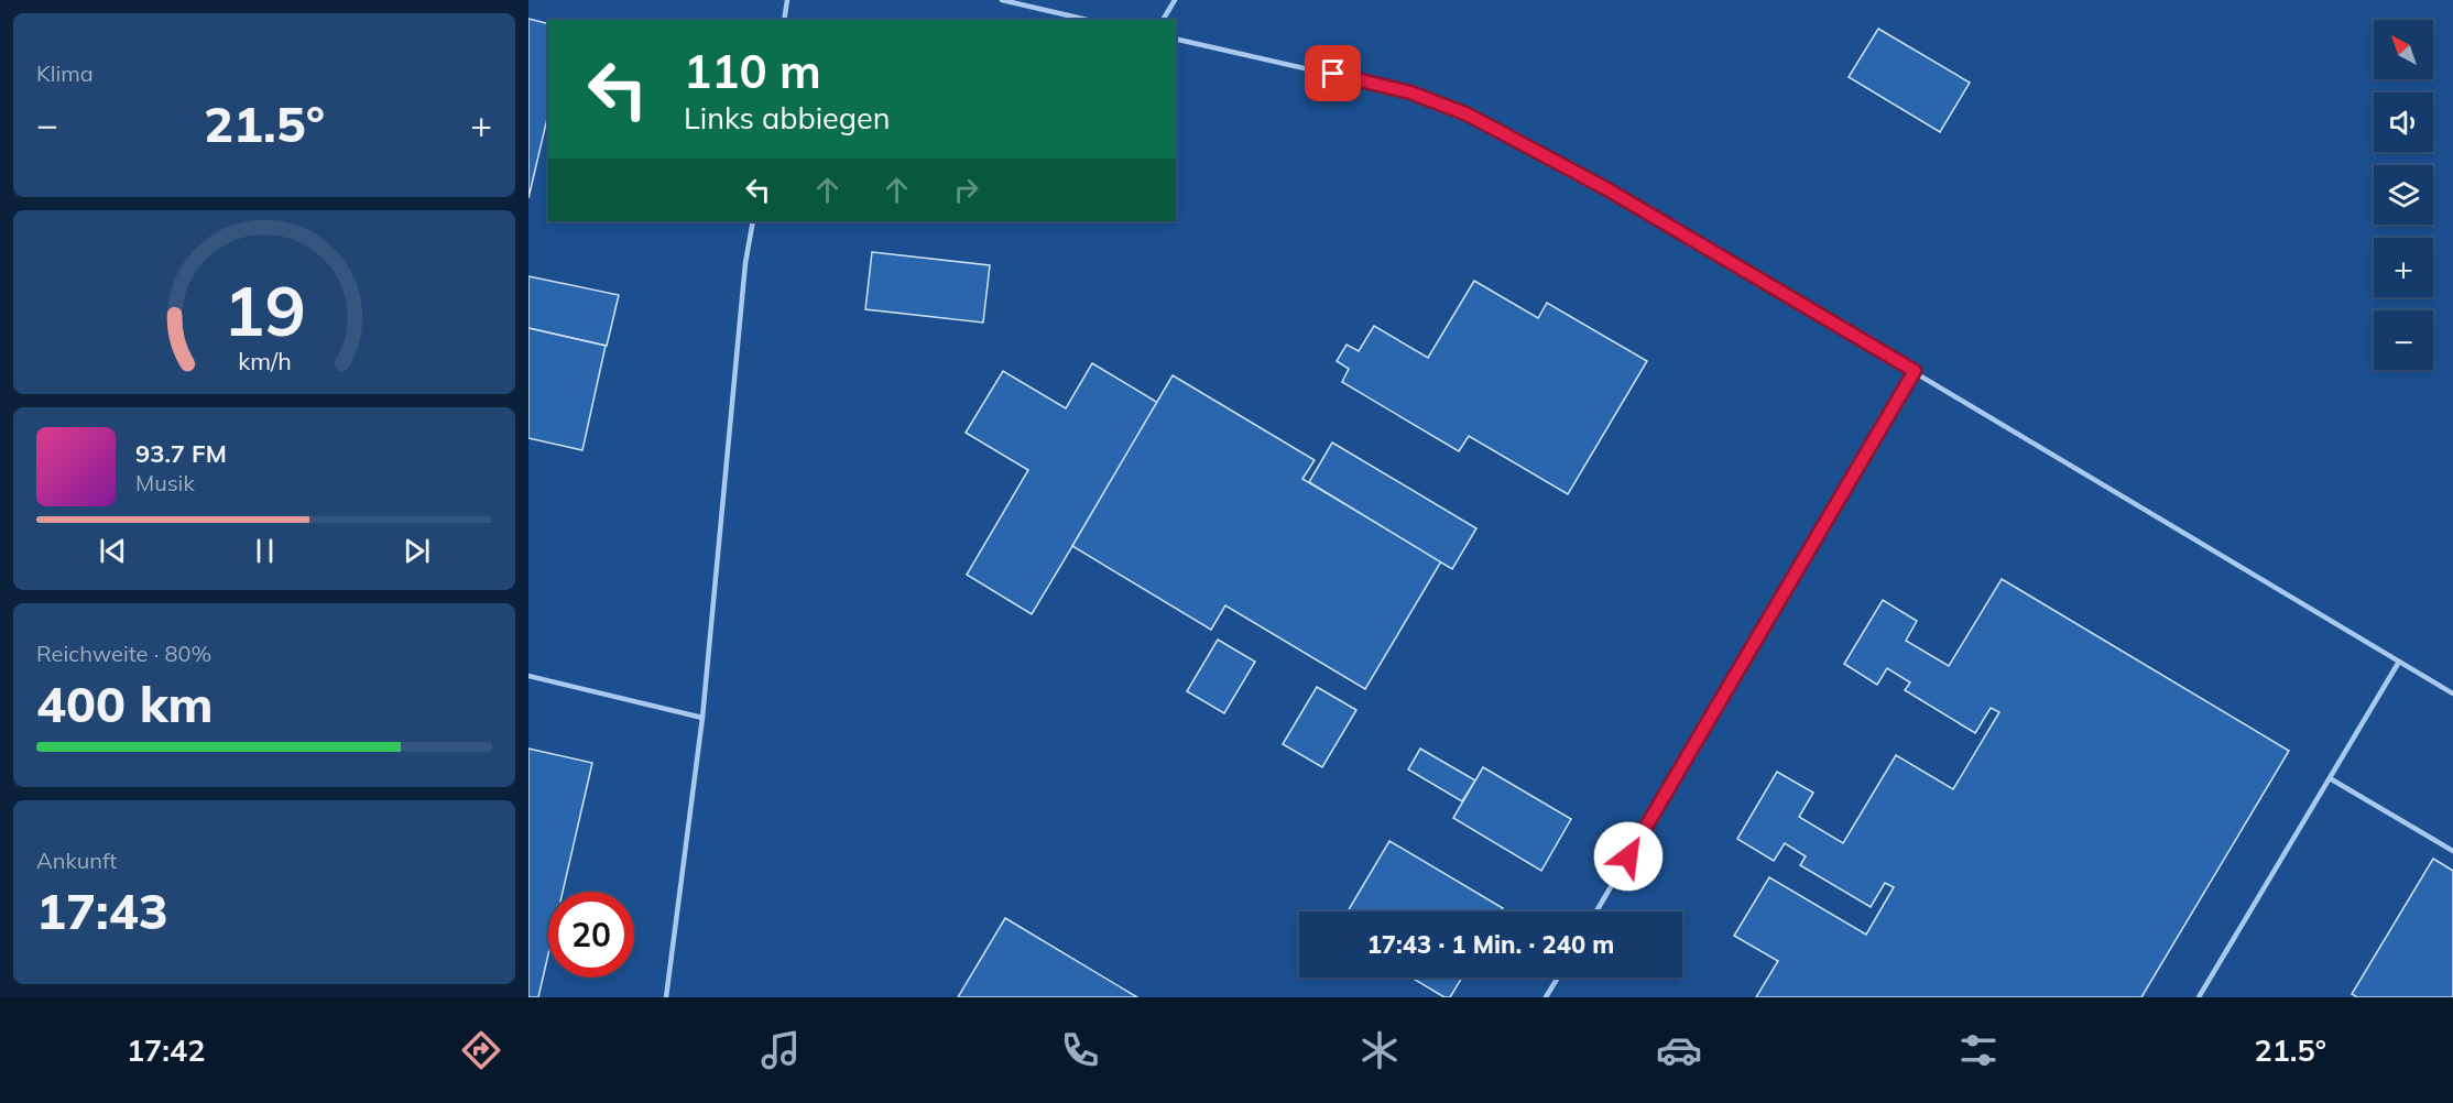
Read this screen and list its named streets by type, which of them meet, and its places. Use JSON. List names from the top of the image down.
{
  "north": "top left",
  "page": {
    "tile": [
      "Klima",
      ["Reichweite · 80%", "400 km"],
      ["Ankunft", "17:43"]
    ],
    "map_buttons": ["+", "−"],
    "turn": ["110 m", "Links abbiegen"],
    "heat": ["−", "21.5°", "+"],
    "song": ["93.7 FM", "Musik"],
    "limit": "20",
    "trip": "17:43 · 1 Min. · 240 m",
    "tabs": ["17:42", "21.5°"],
    "gauge": ["19", "km/h"]
  }
}
